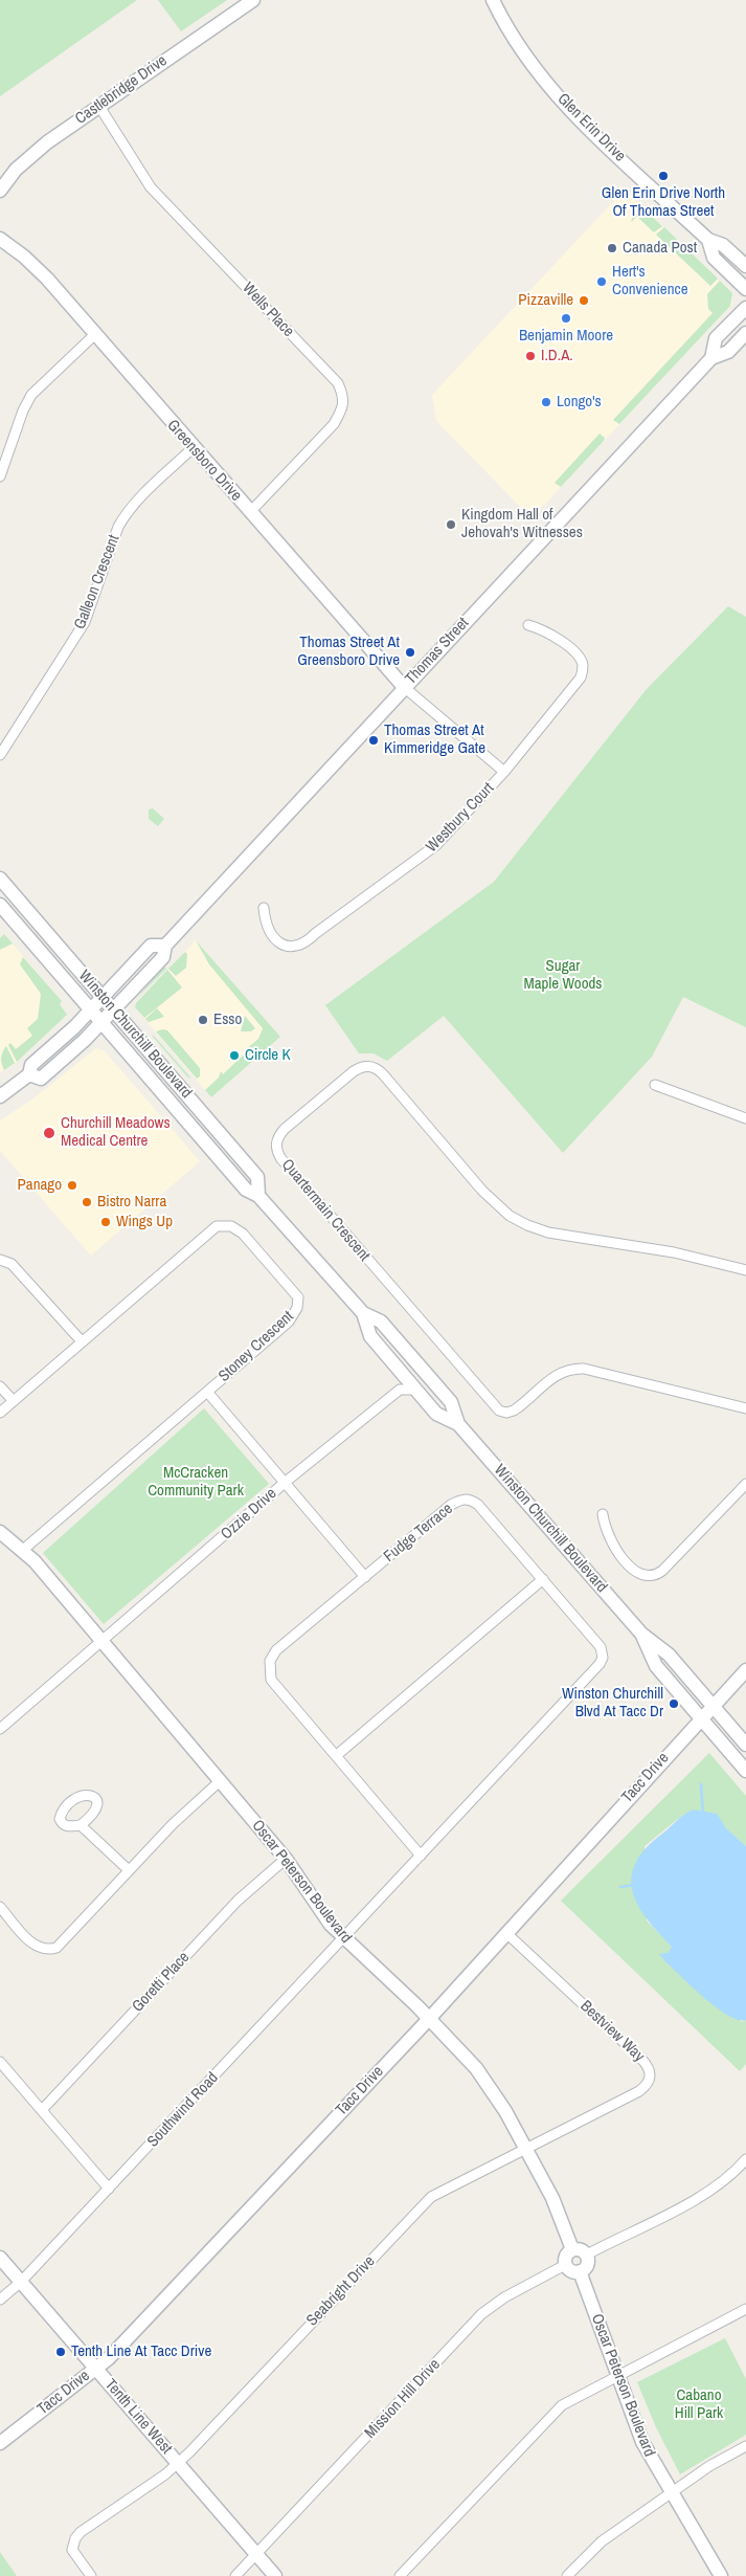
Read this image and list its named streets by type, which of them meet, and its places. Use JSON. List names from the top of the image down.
{
  "streets": {
    "street": [
      "Castlebridge Drive",
      "Glen Erin Drive",
      "Wells Place",
      "Greensboro Drive",
      "Galleon Crescent",
      "Thomas Street",
      "Westbury Court",
      "Winston Churchill Boulevard",
      "Quartermain Crescent",
      "Stoney Crescent",
      "Ozzie Drive",
      "Fudge Terrace",
      "Tacc Drive",
      "Oscar Peterson Boulevard",
      "Goretti Place",
      "Bestview Way",
      "Southwind Road",
      "Seabright Drive",
      "Mission Hill Drive",
      "Tenth Line West"
    ]
  },
  "crossings": [
    ["Castlebridge Drive", "Wells Place"],
    ["Wells Place", "Greensboro Drive"],
    ["Greensboro Drive", "Galleon Crescent"],
    ["Greensboro Drive", "Thomas Street"],
    ["Thomas Street", "Winston Churchill Boulevard"],
    ["Winston Churchill Boulevard", "Tacc Drive"],
    ["Stoney Crescent", "Oscar Peterson Boulevard"],
    ["Ozzie Drive", "Oscar Peterson Boulevard"],
    ["Fudge Terrace", "Oscar Peterson Boulevard"],
    ["Fudge Terrace", "Southwind Road"],
    ["Tacc Drive", "Oscar Peterson Boulevard"],
    ["Tacc Drive", "Bestview Way"],
    ["Tacc Drive", "Tenth Line West"],
    ["Oscar Peterson Boulevard", "Goretti Place"],
    ["Oscar Peterson Boulevard", "Bestview Way"],
    ["Oscar Peterson Boulevard", "Southwind Road"],
    ["Oscar Peterson Boulevard", "Seabright Drive"],
    ["Oscar Peterson Boulevard", "Mission Hill Drive"],
    ["Bestview Way", "Seabright Drive"],
    ["Southwind Road", "Tenth Line West"],
    ["Seabright Drive", "Tenth Line West"],
    ["Mission Hill Drive", "Tenth Line West"]
  ],
  "parks": ["Sugar Maple Woods", "McCracken Community Park", "Cabano Hill Park"],
  "places": [
    "Glen Erin Drive North Of Thomas Street",
    "Canada Post",
    "Hert's Convenience",
    "Pizzaville",
    "Benjamin Moore",
    "I.D.A.",
    "Longo's",
    "Kingdom Hall of Jehovah's Witnesses",
    "Thomas Street At Greensboro Drive",
    "Thomas Street At Kimmeridge Gate",
    "Esso",
    "Circle K",
    "Churchill Meadows Medical Centre",
    "Panago",
    "Bistro Narra",
    "Wings Up",
    "Winston Churchill Blvd At Tacc Dr",
    "Tenth Line At Tacc Drive"
  ]
}
